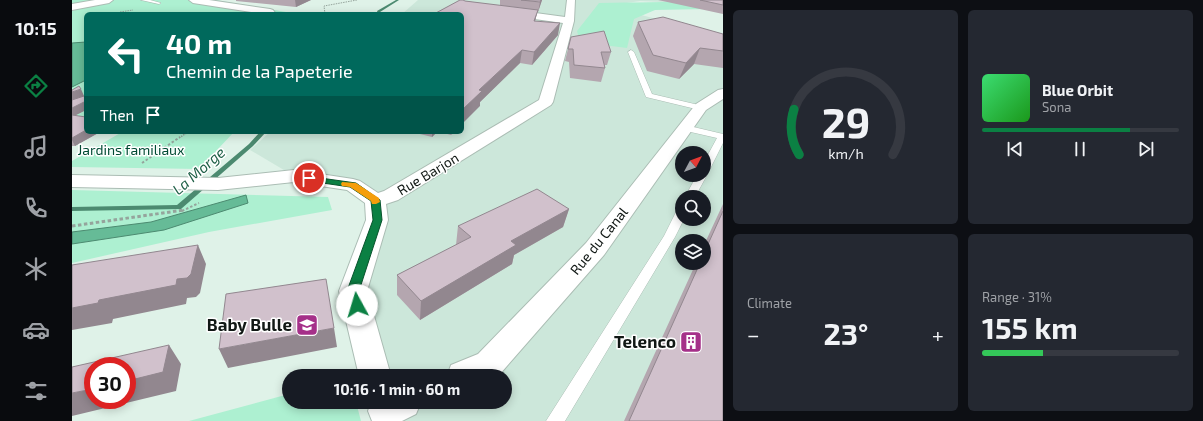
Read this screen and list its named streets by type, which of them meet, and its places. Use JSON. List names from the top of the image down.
{
  "streets": {
    "street": ["Rue Barjon", "Rue du Canal"]
  },
  "water": ["La Morge"],
  "parks": ["Jardins familiaux"],
  "places": {
    "school or university": ["Baby Bulle"],
    "building": ["Telenco"]
  },
  "north": "top right",
  "page": {
    "tabs": "10:15",
    "turn": ["40 m", "Chemin de la Papeterie"],
    "song": ["Blue Orbit", "Sona"],
    "then": "Then",
    "tile": [
      "Climate",
      ["Range · 31%", "155 km"]
    ],
    "heat": ["−", "23°", "+"],
    "limit": "30",
    "trip": "10:16 · 1 min · 60 m",
    "gauge": ["29", "km/h"]
  }
}
